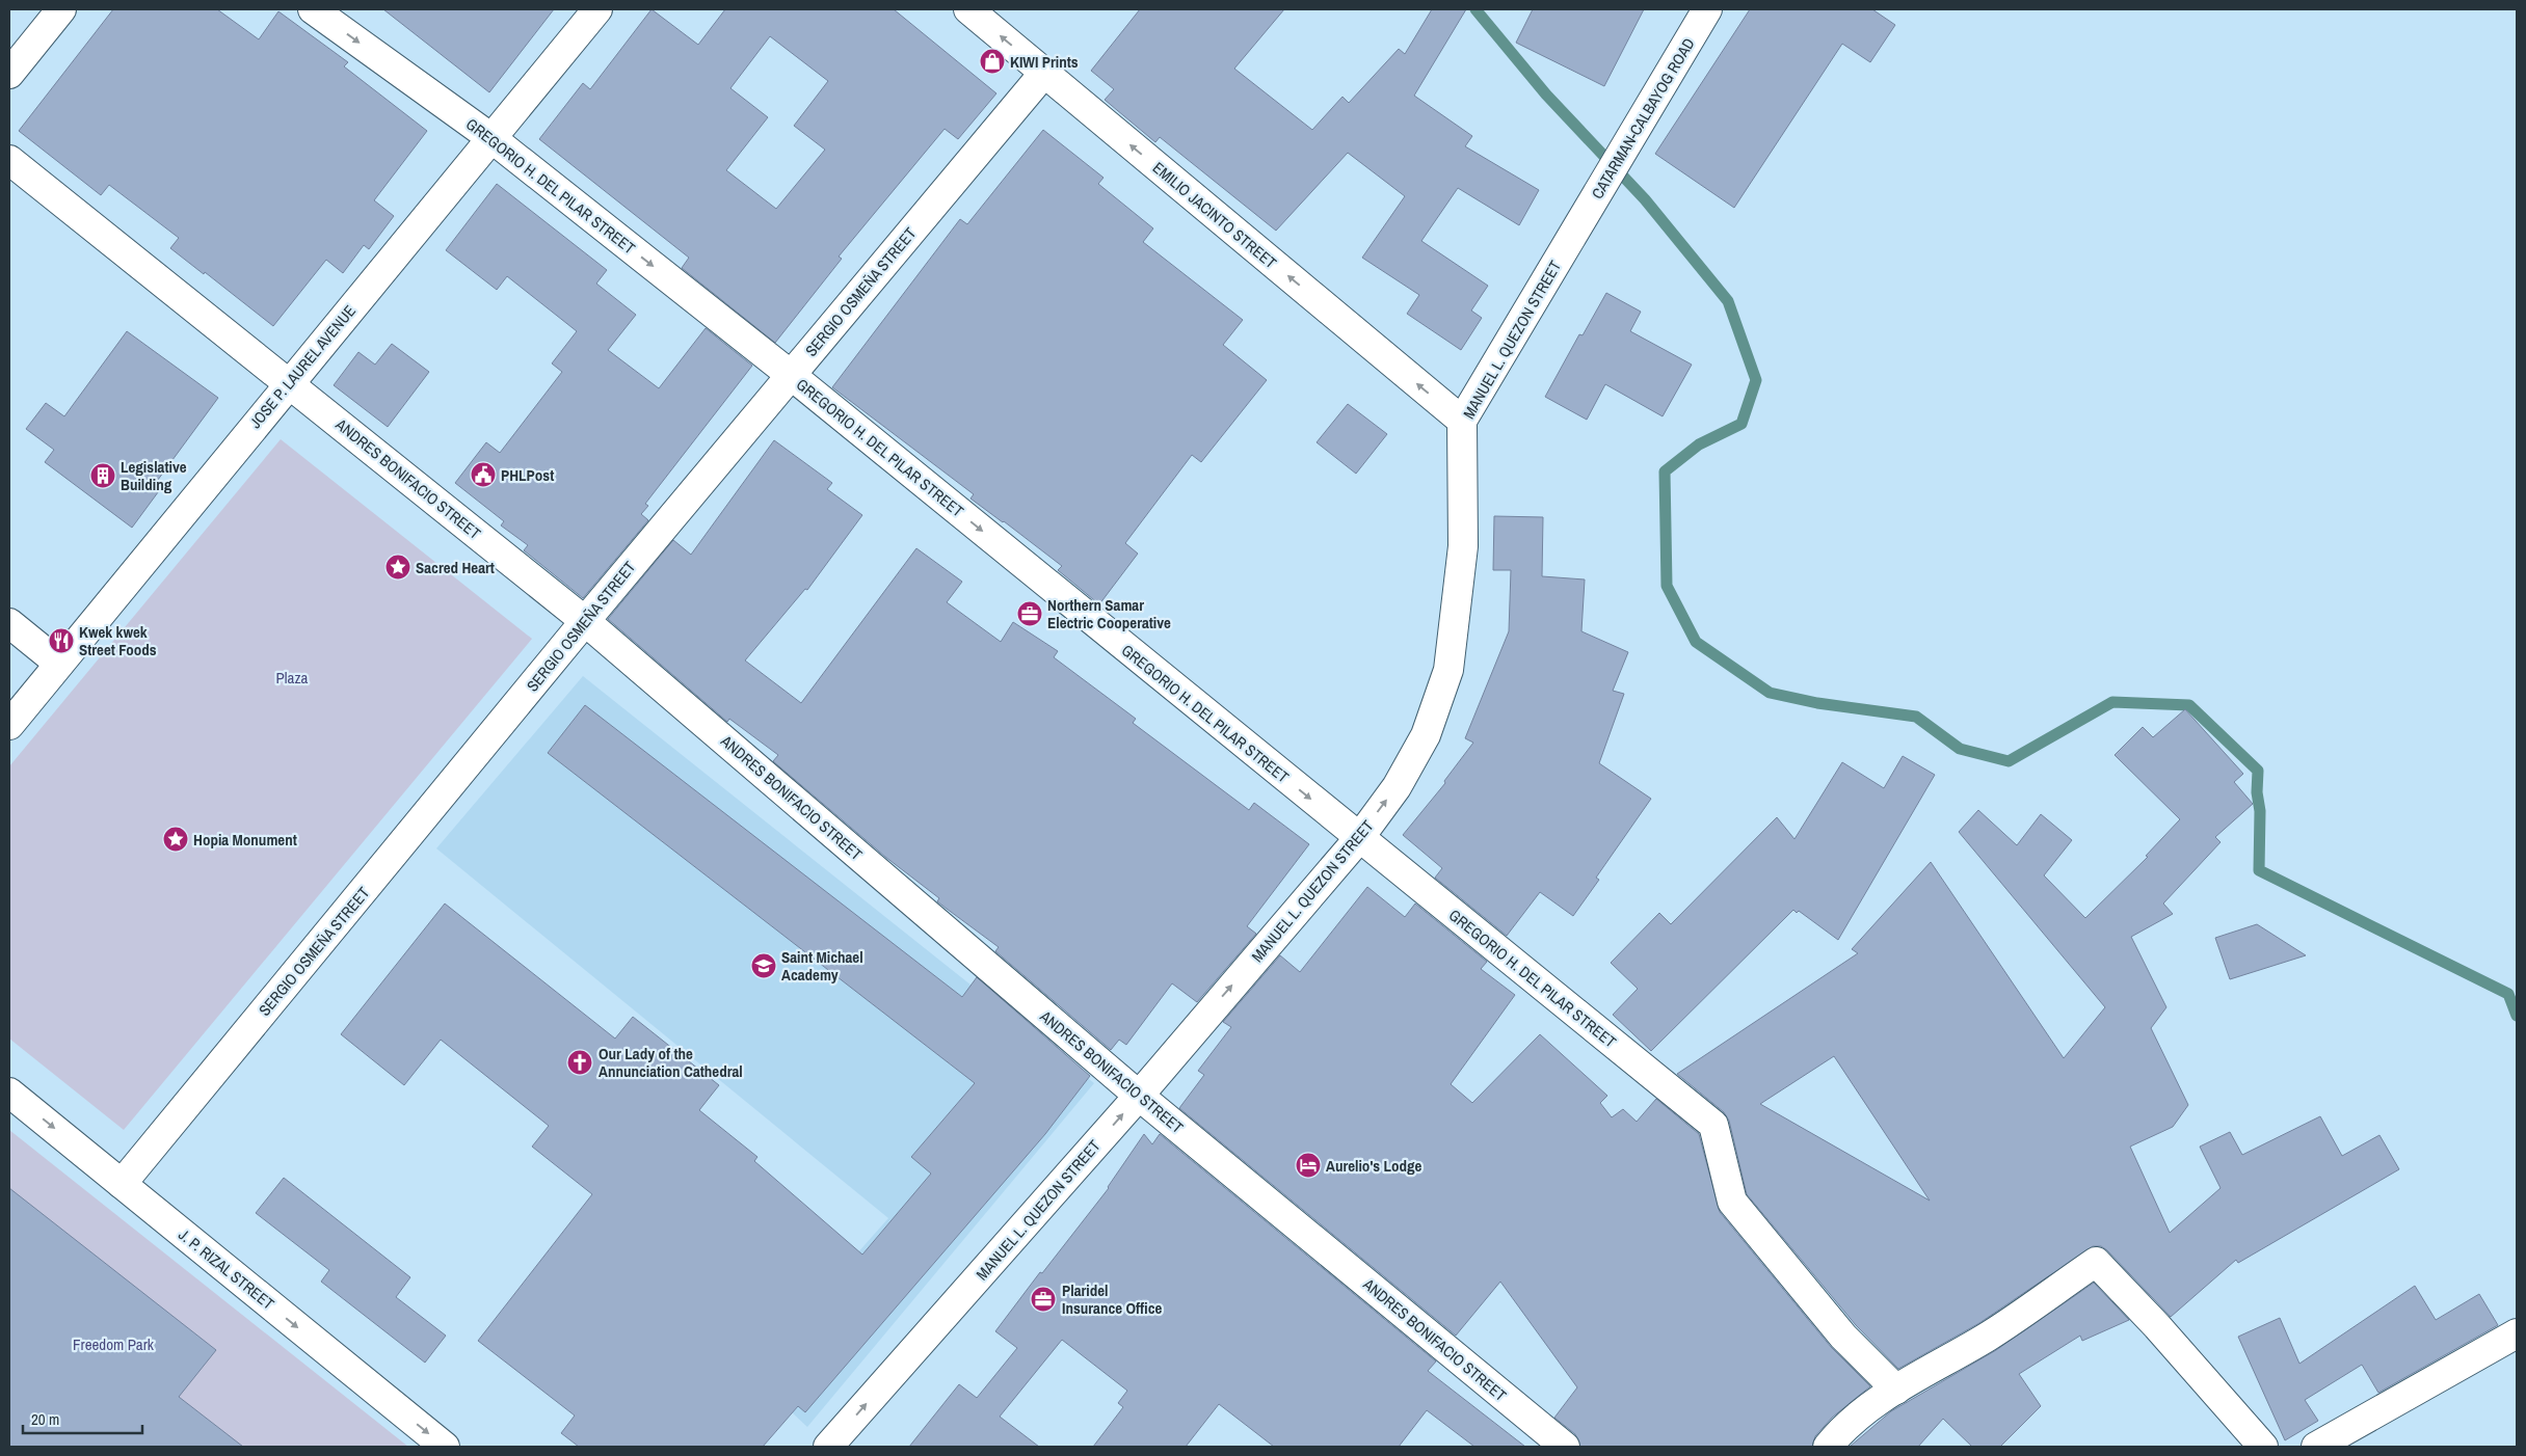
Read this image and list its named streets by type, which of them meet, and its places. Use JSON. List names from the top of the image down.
{
  "streets": {
    "street": [
      "CATARMAN-CALBAYOG ROAD",
      "GREGORIO H. DEL PILAR STREET",
      "EMILIO JACINTO STREET",
      "SERGIO OSMEÑA STREET",
      "MANUEL L. QUEZON STREET",
      "JOSE P. LAUREL AVENUE",
      "ANDRES BONIFACIO STREET",
      "J. P. RIZAL STREET"
    ]
  },
  "crossings": [
    ["CATARMAN-CALBAYOG ROAD", "MANUEL L. QUEZON STREET"],
    ["GREGORIO H. DEL PILAR STREET", "SERGIO OSMEÑA STREET"],
    ["GREGORIO H. DEL PILAR STREET", "MANUEL L. QUEZON STREET"],
    ["GREGORIO H. DEL PILAR STREET", "JOSE P. LAUREL AVENUE"],
    ["EMILIO JACINTO STREET", "SERGIO OSMEÑA STREET"],
    ["EMILIO JACINTO STREET", "MANUEL L. QUEZON STREET"],
    ["SERGIO OSMEÑA STREET", "ANDRES BONIFACIO STREET"],
    ["SERGIO OSMEÑA STREET", "J. P. RIZAL STREET"],
    ["MANUEL L. QUEZON STREET", "ANDRES BONIFACIO STREET"],
    ["JOSE P. LAUREL AVENUE", "ANDRES BONIFACIO STREET"]
  ],
  "one_way": [
    "GREGORIO H. DEL PILAR STREET",
    "EMILIO JACINTO STREET",
    "MANUEL L. QUEZON STREET",
    "J. P. RIZAL STREET"
  ],
  "parks": ["Plaza", "Freedom Park"],
  "places": {
    "shop": ["KIWI Prints"],
    "public building": ["PHLPost"],
    "building": ["Legislative Building"],
    "place": ["Sacred Heart", "Hopia Monument"],
    "office": ["Northern Samar Electric Cooperative", "Plaridel Insurance Office"],
    "restaurant": ["Kwek kwek Street Foods"],
    "school or university": ["Saint Michael Academy"],
    "church": ["Our Lady of the Annunciation Cathedral"],
    "hotel": ["Aurelio's Lodge"]
  },
  "scale_bar": "20 m"
}
